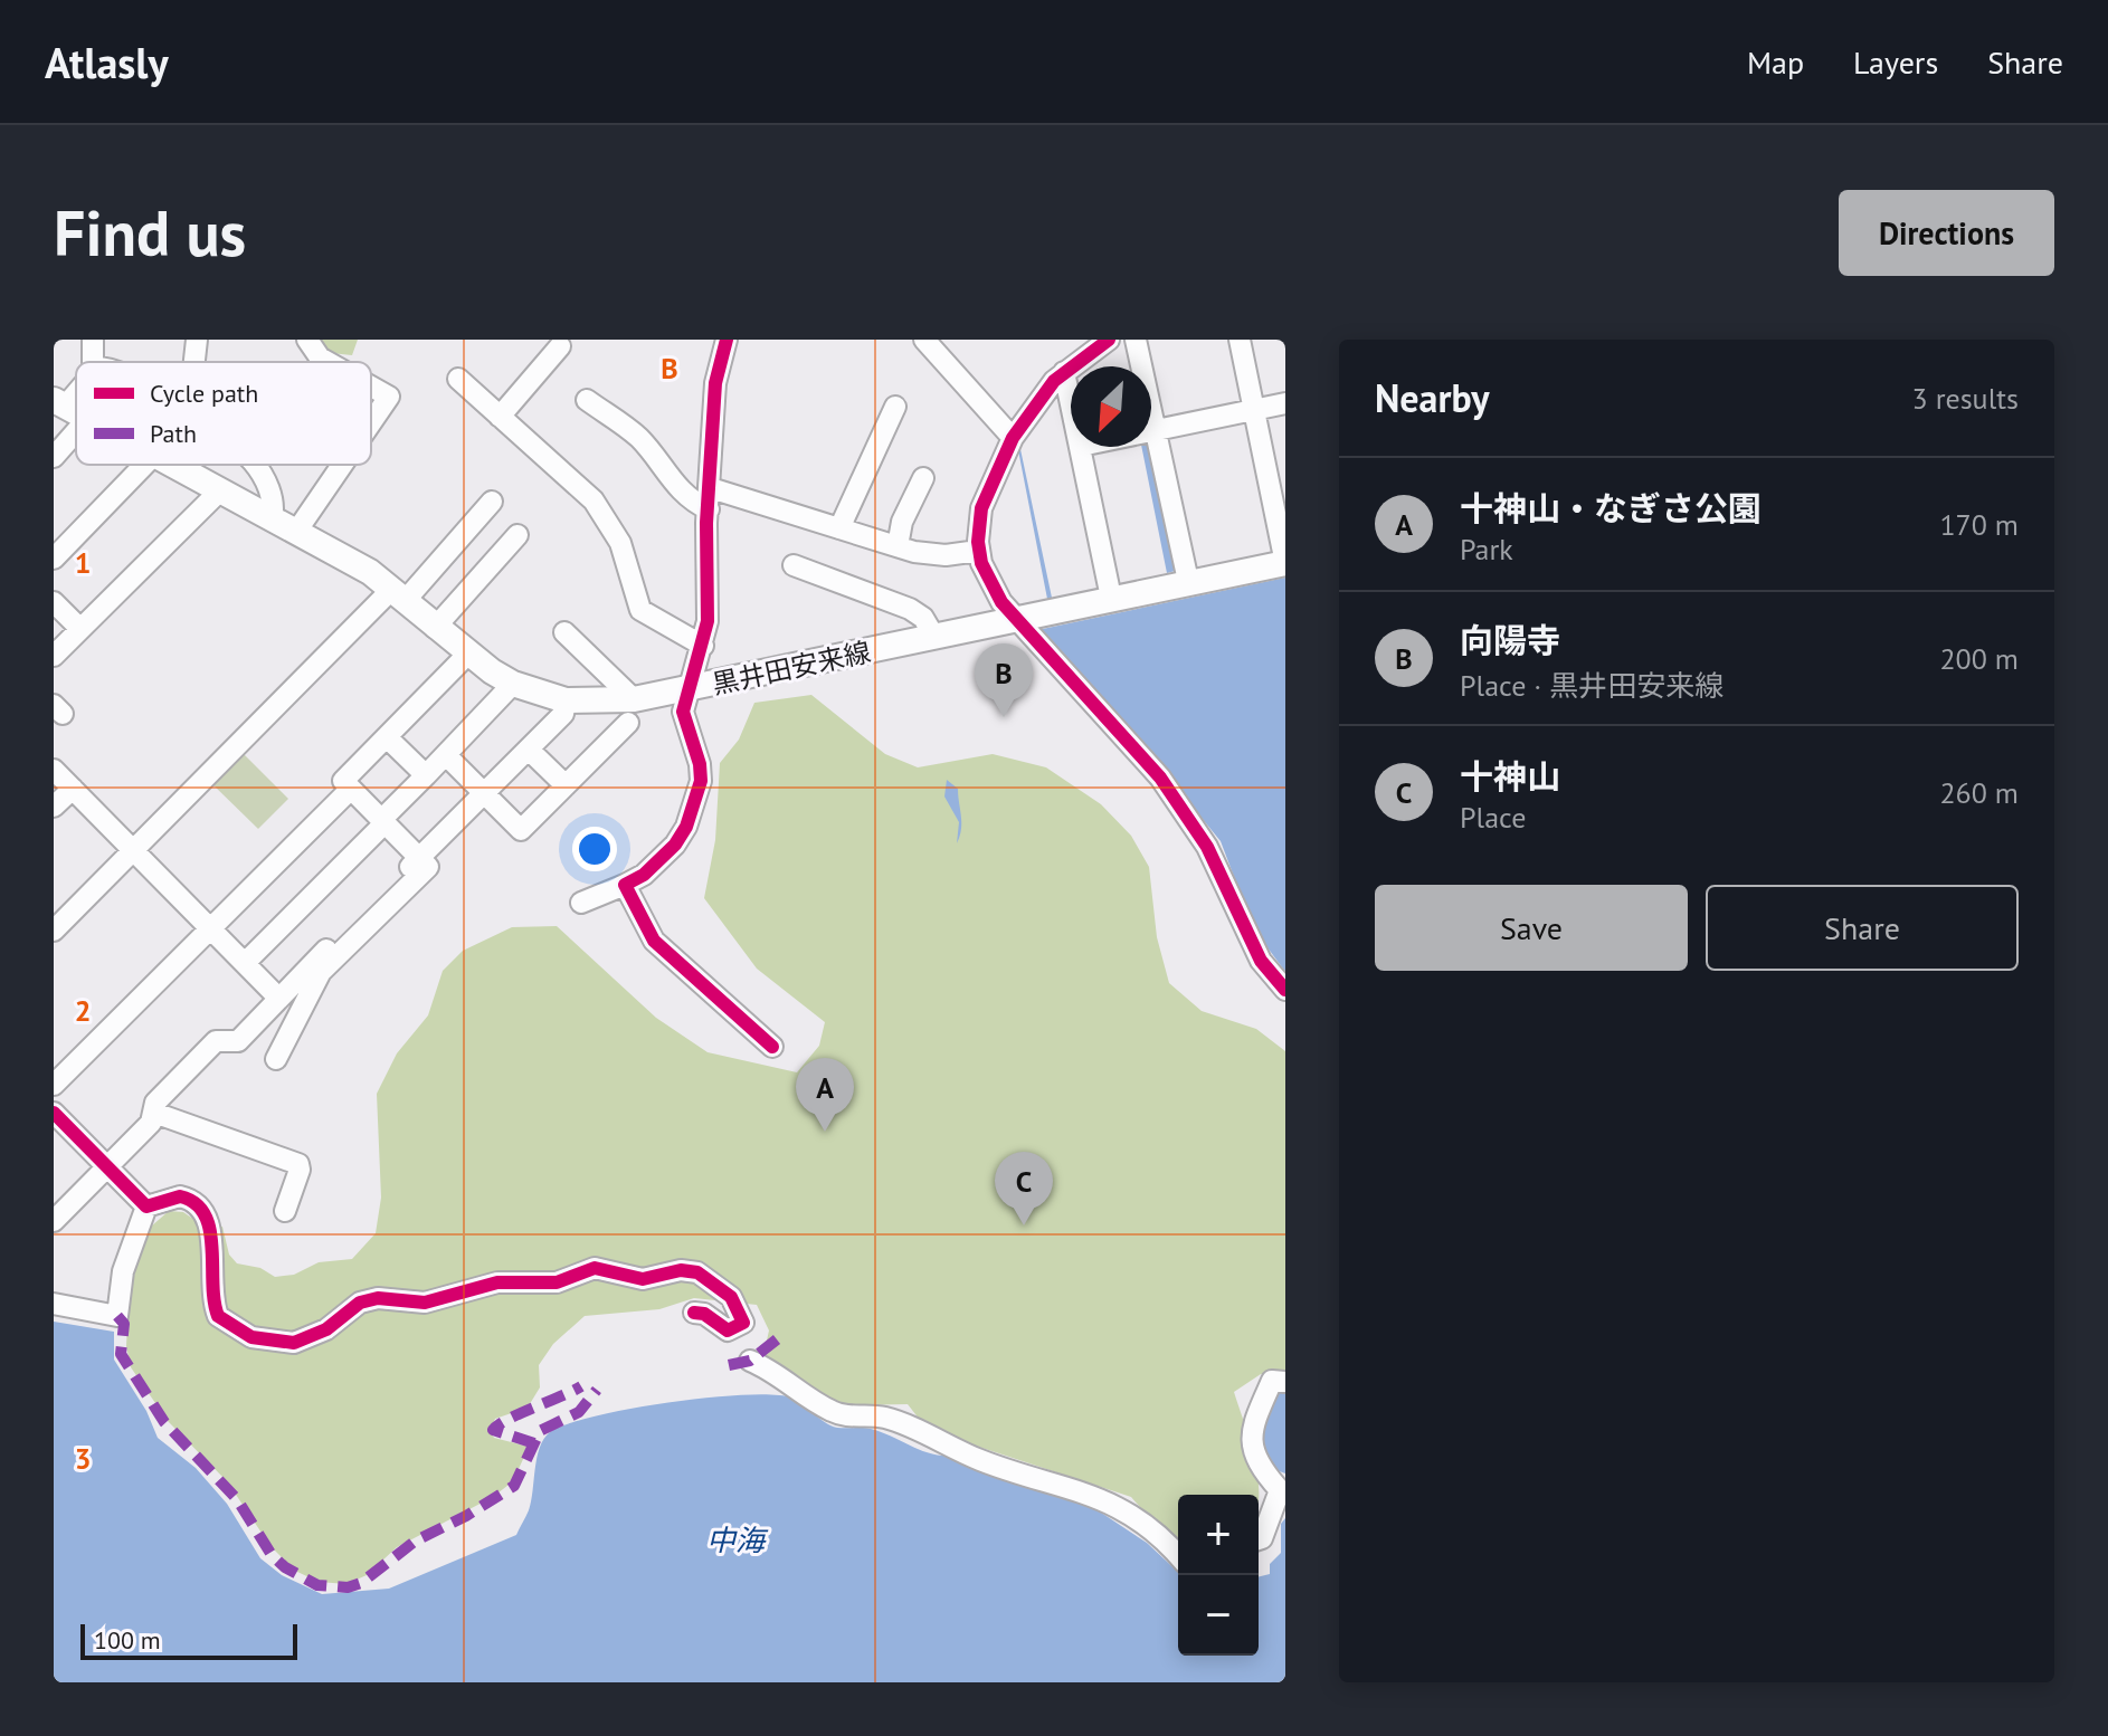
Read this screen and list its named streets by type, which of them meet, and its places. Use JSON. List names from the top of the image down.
{
  "streets": {
    "main road": ["黒井田安来線"]
  },
  "water": ["中海"],
  "legend": ["Cycle path", "Path"],
  "scale_bar": "100 m",
  "north": "bottom left",
  "page": {
    "header": "Atlasly",
    "nav": ["Map", "Layers", "Share"],
    "buttons": [
      "Directions",
      ["Save", "Share"]
    ],
    "title": "Find us",
    "heading": ["Nearby", "3 results"],
    "list": [
      {
        "mark": "A",
        "name": "十神山・なぎさ公園",
        "note": "Park",
        "value": "170 m"
      },
      {
        "mark": "B",
        "name": "向陽寺",
        "note": "Place · 黒井田安来線",
        "value": "200 m"
      },
      {
        "mark": "C",
        "name": "十神山",
        "note": "Place",
        "value": "260 m"
      }
    ],
    "pins": ["B", "A", "C"],
    "map_buttons": ["+", "−"],
    "scale": "100 m"
  },
  "grid": {
    "columns": ["B"],
    "rows": ["1", "2", "3"]
  }
}
